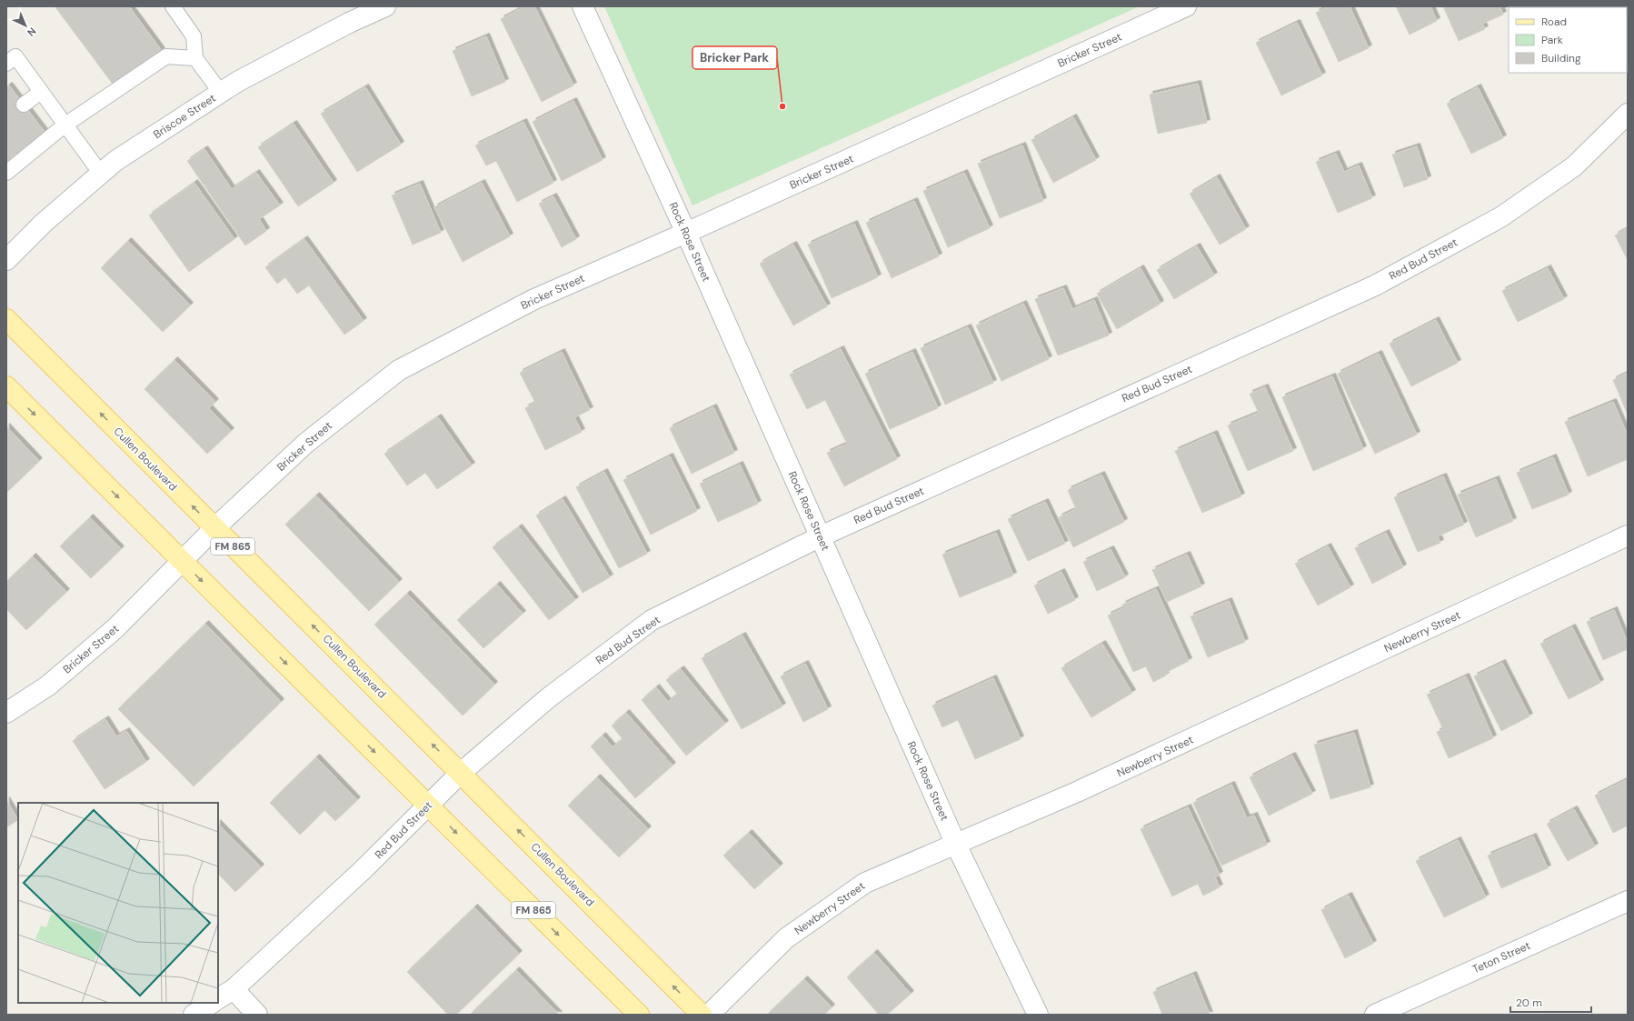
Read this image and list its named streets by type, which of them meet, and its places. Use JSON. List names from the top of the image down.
{
  "streets": {
    "main road": ["Cullen Boulevard", "FM 865"],
    "street": [
      "Bricker Street",
      "Briscoe Street",
      "Rock Rose Street",
      "Red Bud Street",
      "Newberry Street",
      "Teton Street"
    ]
  },
  "crossings": [
    ["Bricker Street", "Rock Rose Street"],
    ["Bricker Street", "Cullen Boulevard"],
    ["Bricker Street", "FM 865"],
    ["Rock Rose Street", "Red Bud Street"],
    ["Rock Rose Street", "Newberry Street"],
    ["Red Bud Street", "Cullen Boulevard"],
    ["Red Bud Street", "FM 865"]
  ],
  "places": ["Bricker Park"],
  "legend": ["Road", "Park", "Building"],
  "scale_bar": "20 m",
  "north": "bottom right"
}
